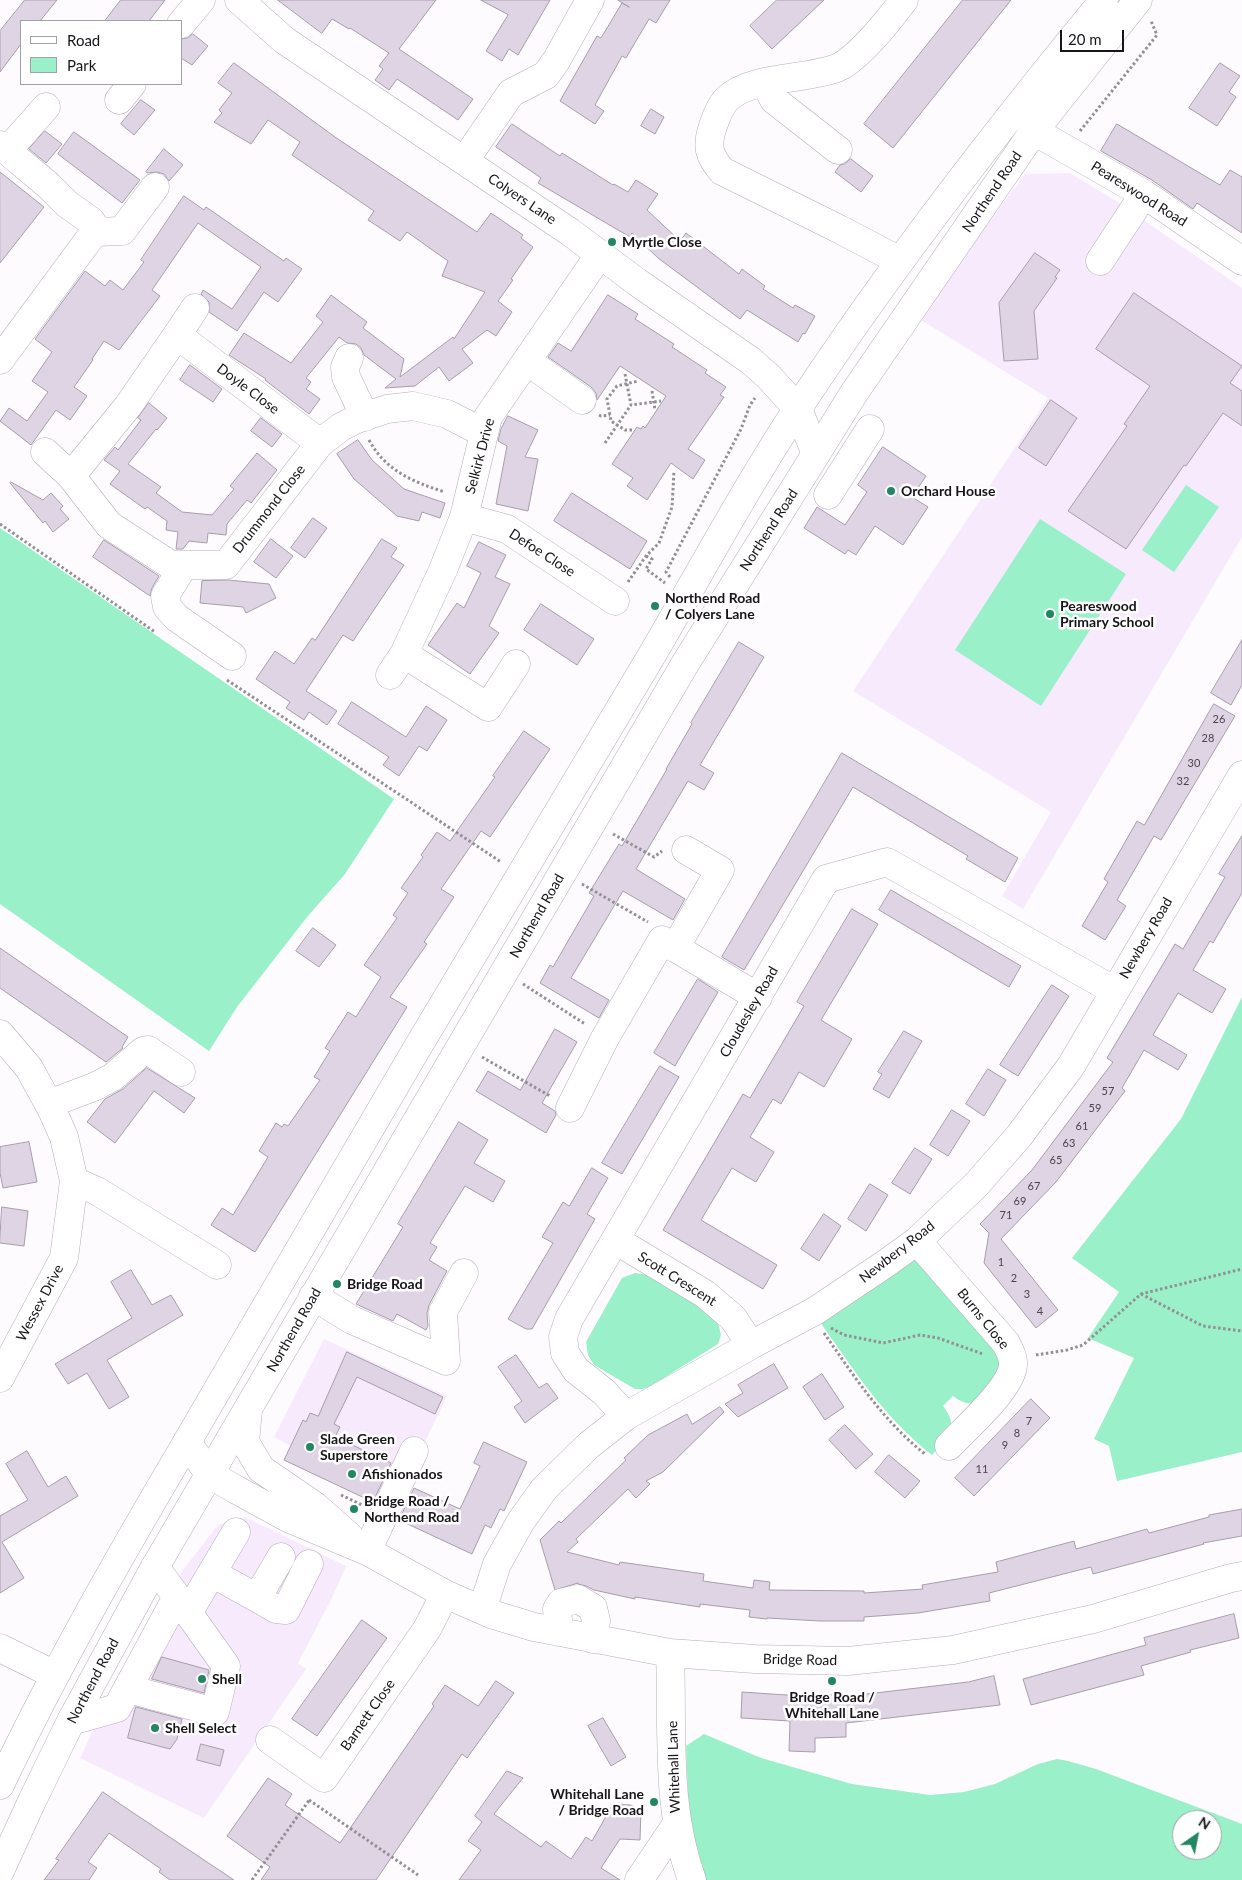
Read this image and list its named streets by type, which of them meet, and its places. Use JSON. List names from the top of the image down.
{
  "streets": {
    "street": [
      "Northend Road",
      "Peareswood Road",
      "Colyers Lane",
      "Doyle Close",
      "Selkirk Drive",
      "Drummond Close",
      "Defoe Close",
      "Newbery Road",
      "Cloudesley Road",
      "Scott Crescent",
      "Wessex Drive",
      "Burns Close",
      "Bridge Road",
      "Barnett Close",
      "Whitehall Lane"
    ]
  },
  "crossings": [
    ["Northend Road", "Peareswood Road"],
    ["Northend Road", "Colyers Lane"],
    ["Northend Road", "Bridge Road"],
    ["Colyers Lane", "Selkirk Drive"],
    ["Doyle Close", "Drummond Close"],
    ["Selkirk Drive", "Drummond Close"],
    ["Selkirk Drive", "Defoe Close"],
    ["Newbery Road", "Cloudesley Road"],
    ["Newbery Road", "Scott Crescent"],
    ["Newbery Road", "Burns Close"],
    ["Newbery Road", "Bridge Road"],
    ["Cloudesley Road", "Scott Crescent"],
    ["Bridge Road", "Barnett Close"],
    ["Bridge Road", "Whitehall Lane"]
  ],
  "places": [
    "Myrtle Close",
    "Orchard House",
    "Northend Road / Colyers Lane",
    "Peareswood Primary School",
    "Bridge Road",
    "Slade Green Superstore",
    "Afishionados",
    "Bridge Road / Northend Road",
    "Shell",
    "Bridge Road / Whitehall Lane",
    "Shell Select",
    "Whitehall Lane / Bridge Road"
  ],
  "house_numbers": [
    "26",
    "28",
    "30",
    "32",
    "57",
    "59",
    "61",
    "63",
    "65",
    "67",
    "69",
    "71",
    "1",
    "2",
    "3",
    "4",
    "7",
    "8",
    "9",
    "11"
  ],
  "legend": ["Road", "Park"],
  "scale_bar": "20 m",
  "north": "top right"
}
